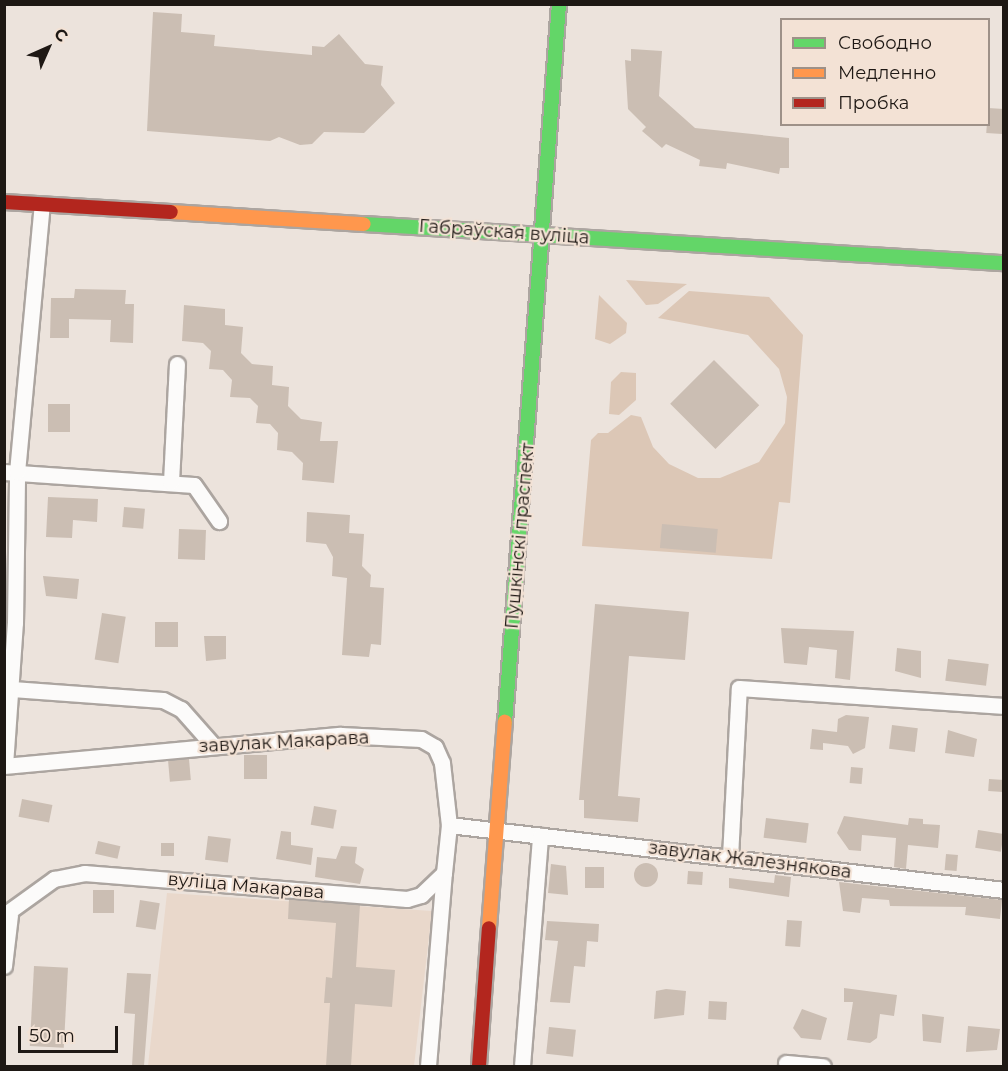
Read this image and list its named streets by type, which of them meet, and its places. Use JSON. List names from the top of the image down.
{
  "streets": {
    "main road": ["Габраўская вуліца", "Пушкінскі праспект"],
    "street": ["завулак Макарава", "завулак Жалезнякова", "вуліца Макарава"]
  },
  "crossings": [
    ["Габраўская вуліца", "Пушкінскі праспект"],
    ["Пушкінскі праспект", "завулак Жалезнякова"]
  ],
  "legend": ["Свободно", "Медленно", "Пробка"],
  "scale_bar": "50 m",
  "north": "top right"
}
